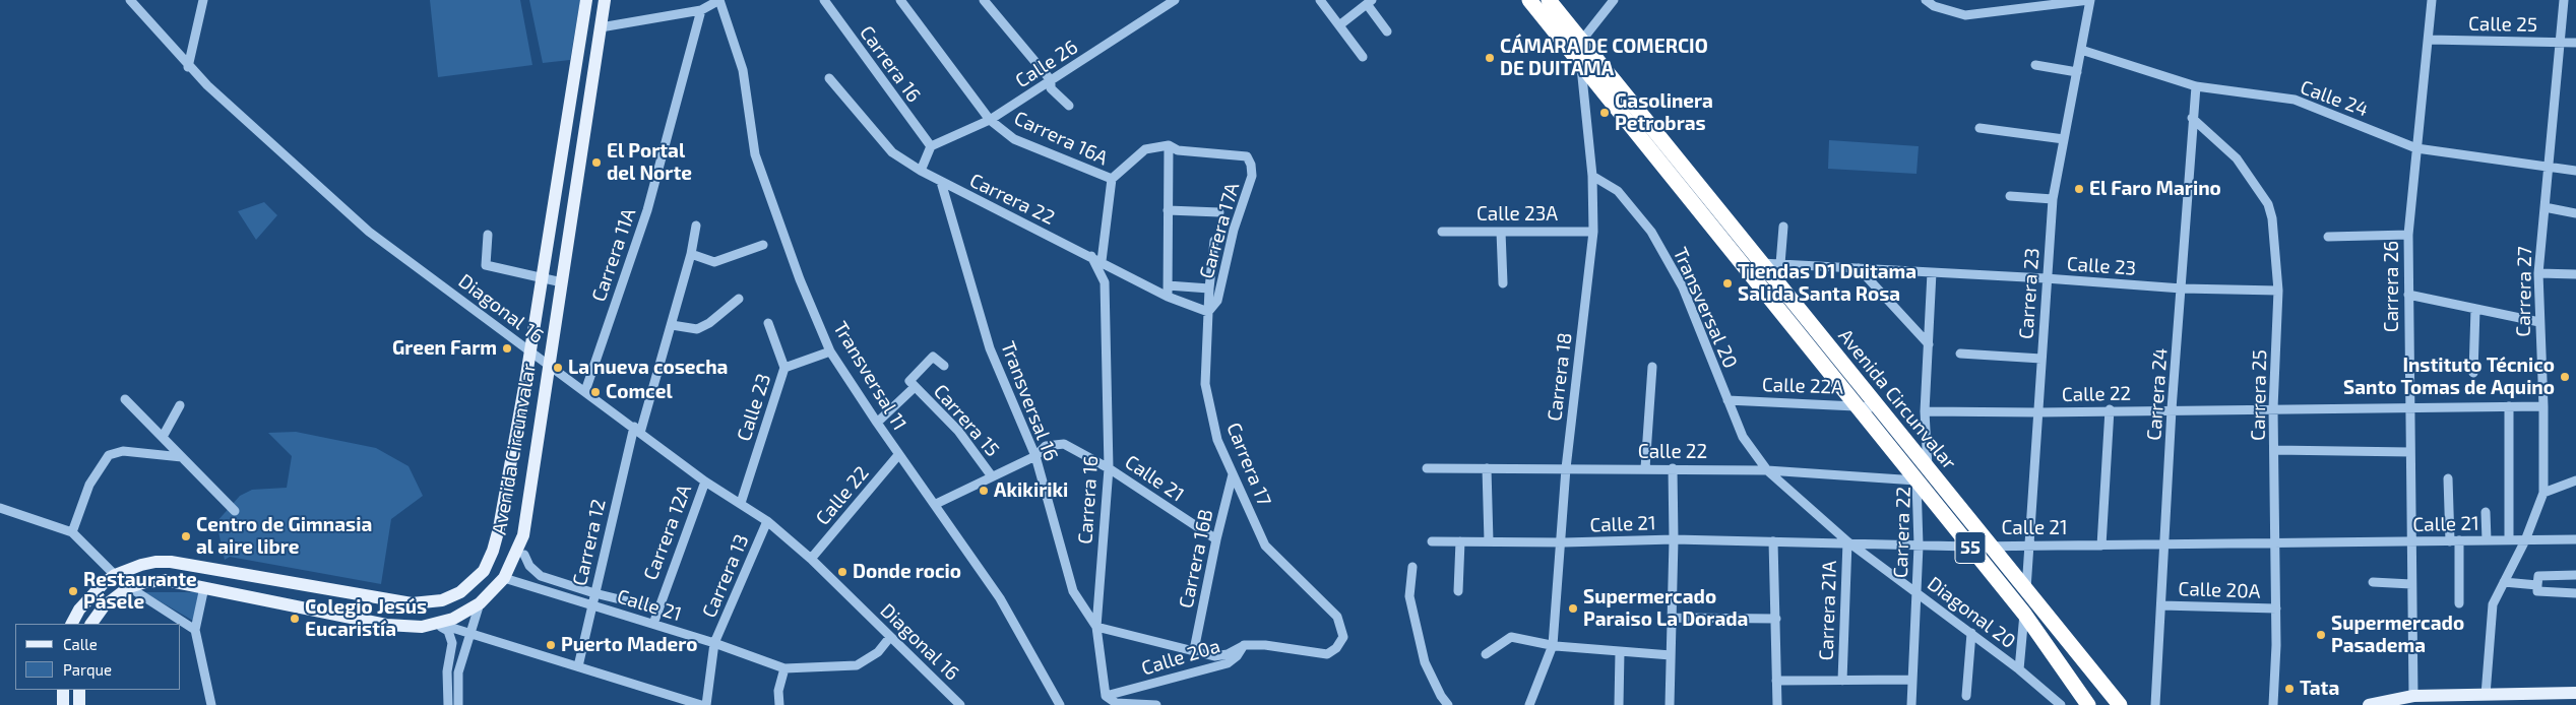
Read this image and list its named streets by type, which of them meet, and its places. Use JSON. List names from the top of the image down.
{
  "streets": {
    "highway": ["Avenida Circunvalar", "55"],
    "street": [
      "Calle 25",
      "Carrera 16",
      "Calle 26",
      "Calle 24",
      "Carrera 16A",
      "Carrera 22",
      "Calle 23A",
      "Carrera 17A",
      "Carrera 11A",
      "Calle 23",
      "Carrera 26",
      "Carrera 27",
      "Carrera 23",
      "Transversal 20",
      "Diagonal 16",
      "Transversal 11",
      "Carrera 18",
      "Calle 22A",
      "Calle 22",
      "Carrera 24",
      "Carrera 25",
      "Transversal 16",
      "Carrera 15",
      "Carrera 17",
      "Calle 21",
      "Carrera 12A",
      "Carrera 12",
      "Carrera 16B",
      "Carrera 13",
      "Calle 20A",
      "Carrera 21A",
      "Diagonal 20",
      "Calle 20a"
    ]
  },
  "crossings": [
    ["Calle 25", "Carrera 26"],
    ["Calle 25", "Carrera 27"],
    ["Carrera 16", "Calle 26"],
    ["Carrera 16", "Carrera 22"],
    ["Carrera 16", "Transversal 16"],
    ["Carrera 16", "Calle 21"],
    ["Carrera 16", "Calle 20a"],
    ["Calle 26", "Carrera 16A"],
    ["Calle 24", "Carrera 26"],
    ["Calle 24", "Carrera 27"],
    ["Calle 24", "Carrera 23"],
    ["Calle 24", "Carrera 24"],
    ["Carrera 16A", "Carrera 17A"],
    ["Carrera 22", "Carrera 17A"],
    ["Carrera 22", "Calle 23"],
    ["Carrera 22", "Calle 22"],
    ["Carrera 22", "Avenida Circunvalar"],
    ["Carrera 22", "Transversal 16"],
    ["Carrera 22", "Carrera 17"],
    ["Carrera 22", "Calle 21"],
    ["Carrera 22", "Diagonal 20"],
    ["Calle 23A", "Carrera 18"],
    ["Carrera 17A", "Carrera 17"],
    ["Carrera 11A", "Diagonal 16"],
    ["Calle 23", "Carrera 23"],
    ["Calle 23", "Diagonal 16"],
    ["Calle 23", "Transversal 11"],
    ["Calle 23", "Carrera 24"],
    ["Calle 23", "Carrera 25"],
    ["Calle 23", "Avenida Circunvalar"],
    ["Carrera 26", "Calle 22"],
    ["Carrera 26", "Calle 21"],
    ["Carrera 27", "Calle 22"],
    ["Carrera 27", "Calle 21"],
    ["Carrera 23", "Calle 22"],
    ["Carrera 23", "Avenida Circunvalar"],
    ["Carrera 23", "Calle 21"],
    ["Transversal 20", "Carrera 18"],
    ["Transversal 20", "Calle 22A"],
    ["Transversal 20", "Calle 22"],
    ["Transversal 20", "Diagonal 20"],
    ["Diagonal 16", "Calle 22"],
    ["Diagonal 16", "Avenida Circunvalar"],
    ["Diagonal 16", "Carrera 12A"],
    ["Diagonal 16", "Carrera 12"],
    ["Diagonal 16", "Carrera 13"],
    ["Transversal 11", "Calle 22"],
    ["Transversal 11", "Calle 21"],
    ["Carrera 18", "Calle 22"],
    ["Carrera 18", "Avenida Circunvalar"],
    ["Carrera 18", "Calle 21"],
    ["Calle 22A", "Avenida Circunvalar"],
    ["Calle 22", "Carrera 24"],
    ["Calle 22", "Carrera 25"],
    ["Calle 22", "Avenida Circunvalar"],
    ["Calle 22", "Diagonal 20"],
    ["Carrera 24", "Carrera 25"],
    ["Carrera 24", "Calle 21"],
    ["Carrera 24", "Calle 20A"],
    ["Carrera 25", "Calle 21"],
    ["Carrera 25", "Calle 20A"],
    ["Avenida Circunvalar", "Calle 21"],
    ["Transversal 16", "Calle 21"],
    ["Carrera 15", "Calle 21"],
    ["Carrera 17", "Carrera 16B"],
    ["Carrera 17", "Calle 20a"],
    ["Calle 21", "Carrera 12A"],
    ["Calle 21", "Carrera 12"],
    ["Calle 21", "Carrera 16B"],
    ["Calle 21", "Carrera 13"],
    ["Calle 21", "Carrera 21A"],
    ["Calle 21", "Diagonal 20"],
    ["Carrera 21A", "Diagonal 20"]
  ],
  "places": [
    "CÁMARA DE COMERCIO DE DUITAMA",
    "Gasolinera Petrobras",
    "El Portal del Norte",
    "El Faro Marino",
    "Tiendas D1 Duitama Salida Santa Rosa",
    "Green Farm",
    "La nueva cosecha",
    "Instituto Técnico Santo Tomas de Aquino",
    "Comcel",
    "Akikiriki",
    "Centro de Gimnasia al aire libre",
    "Donde rocio",
    "Restaurante Pásele",
    "Supermercado Paraiso La Dorada",
    "Colegio Jesús Eucaristía",
    "Supermercado Pasadema",
    "Puerto Madero",
    "Tata"
  ],
  "legend": ["Calle", "Parque"]
}
